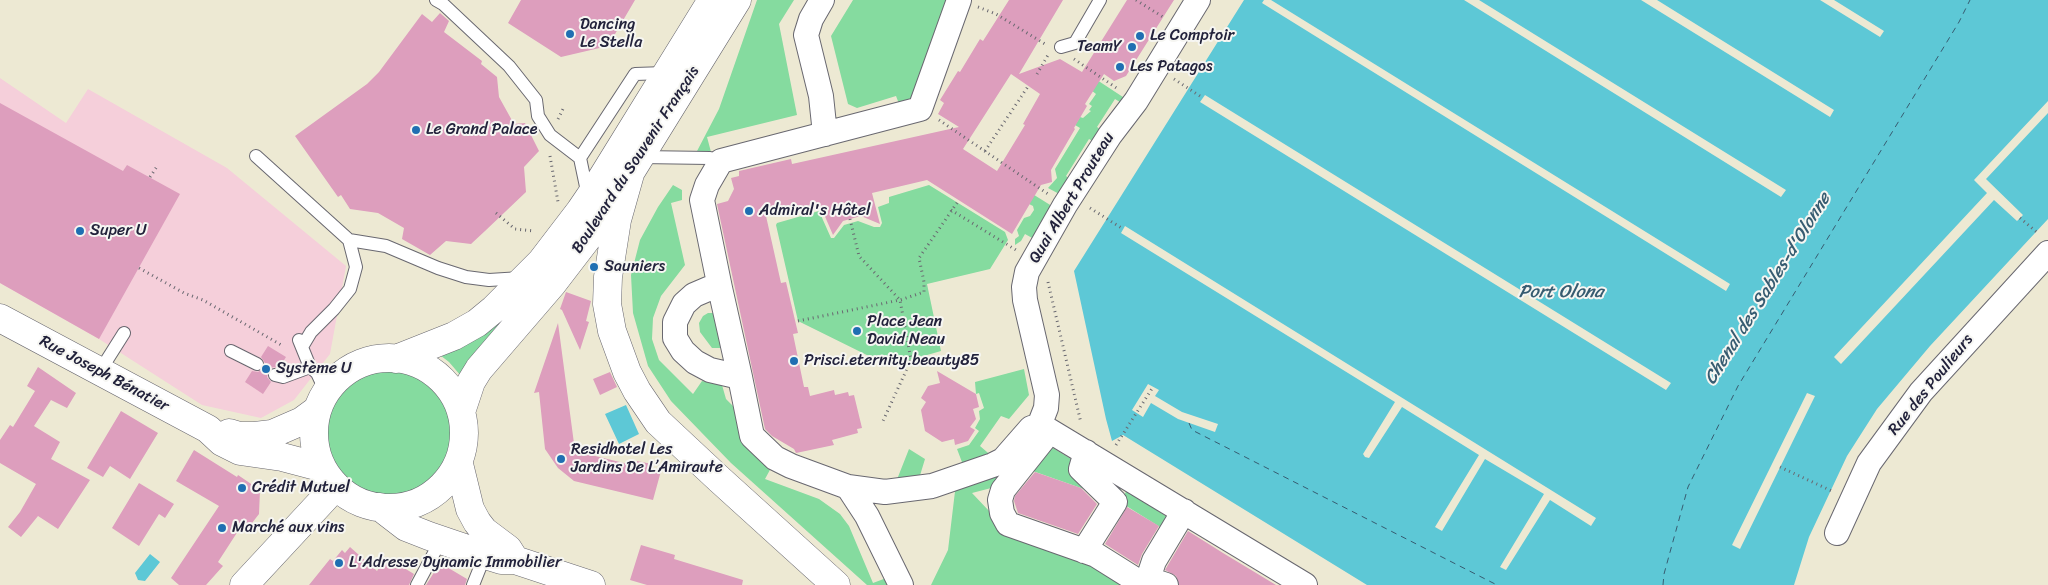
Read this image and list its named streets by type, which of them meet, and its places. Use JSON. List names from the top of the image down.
{
  "streets": {
    "main road": ["Boulevard du Souvenir Français", "Rue Joseph Bénatier"],
    "street": ["Quai Albert Prouteau", "Rue des Poulieurs"]
  },
  "crossings": [
    ["Boulevard du Souvenir Français", "Rue Joseph Bénatier"]
  ],
  "water": ["Chenal des Sables-d'Olonne", "Port Olona"],
  "places": [
    "Dancing Le Stella",
    "Le Comptoir",
    "TeamY",
    "Les Patagos",
    "Le Grand Palace",
    "Admiral's Hôtel",
    "Super U",
    "Sauniers",
    "Place Jean David Neau",
    "Prisci.eternity.beauty85",
    "Système U",
    "Residhotel Les Jardins De L’Amiraute",
    "Crédit Mutuel",
    "Marché aux vins",
    "L'Adresse Dynamic Immobilier"
  ]
}
